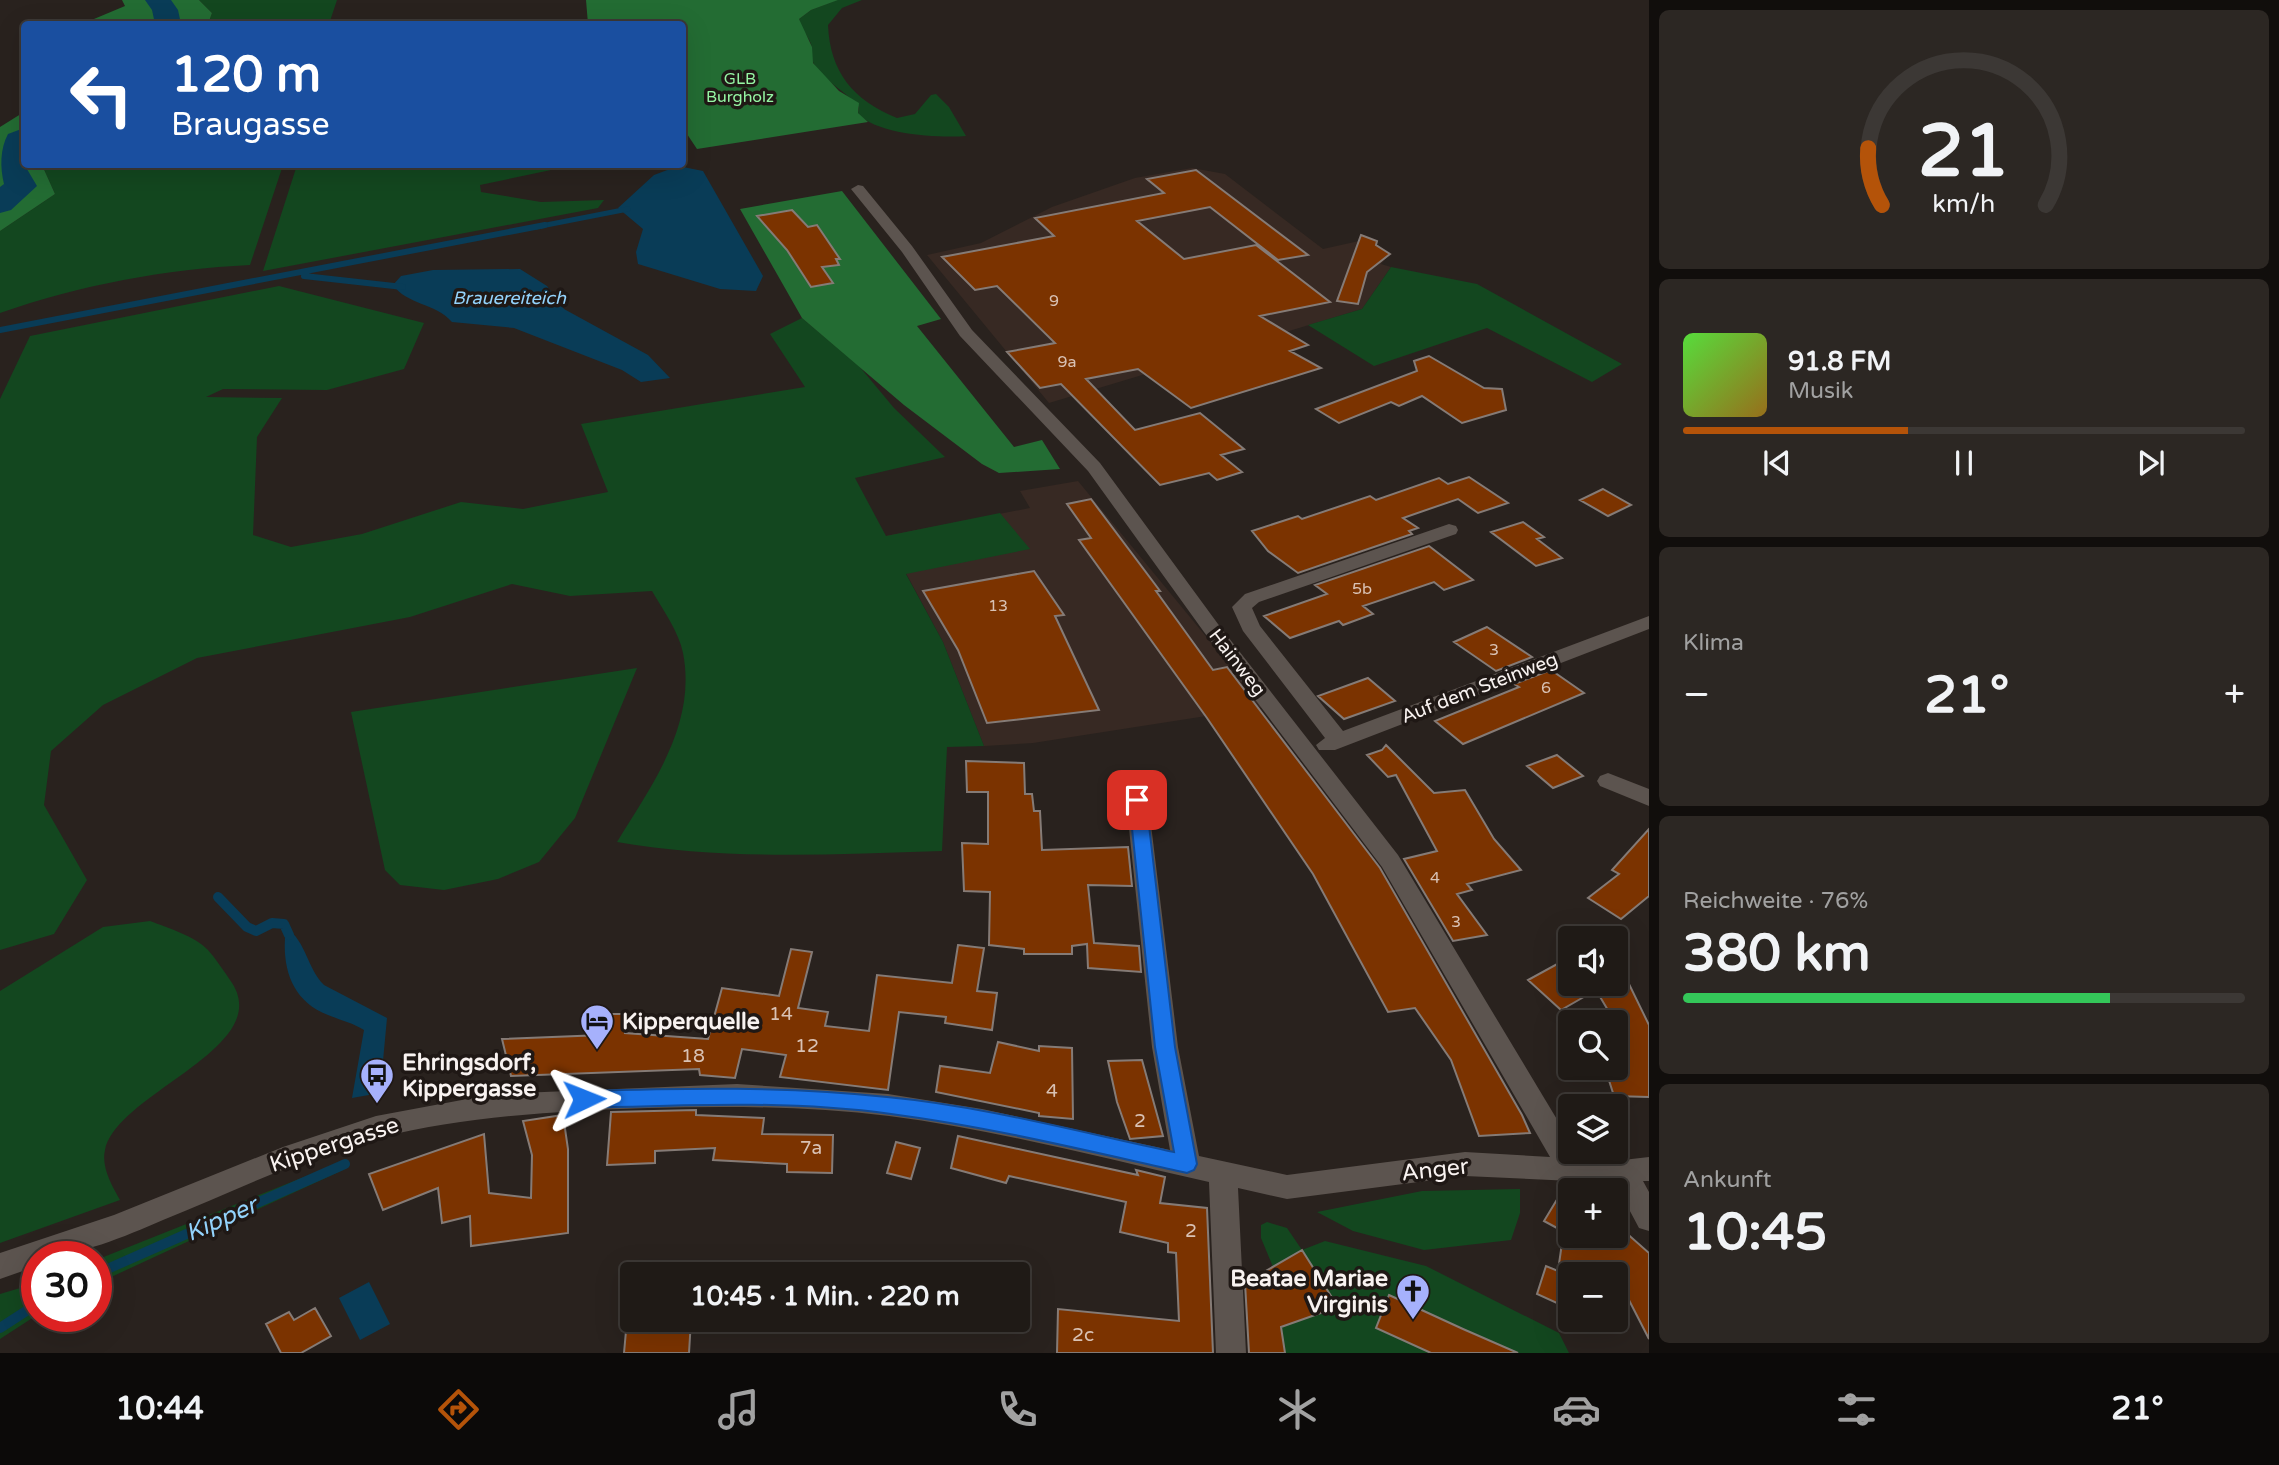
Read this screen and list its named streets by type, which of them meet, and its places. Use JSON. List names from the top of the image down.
{
  "streets": {
    "street": [
      "Hainweg",
      "Auf dem Steinweg",
      "Kippergasse",
      "Anger"
    ]
  },
  "crossings": [
    ["Hainweg", "Auf dem Steinweg"],
    ["Hainweg", "Anger"],
    ["Kippergasse", "Anger"]
  ],
  "water": ["Brauereiteich", "Kipper"],
  "parks": ["GLB Burgholz"],
  "places": {
    "hotel": ["Kipperquelle"],
    "bus stop": ["Ehringsdorf, Kippergasse"],
    "church": ["Beatae Mariae Virginis"]
  },
  "house_numbers": [
    "9",
    "9a",
    "5b",
    "13",
    "3",
    "6",
    "4",
    "3",
    "14",
    "12",
    "18",
    "4",
    "2",
    "7a",
    "2",
    "2c"
  ],
  "page": {
    "turn": ["120 m", "Braugasse"],
    "song": ["91.8 FM", "Musik"],
    "tile": [
      "Klima",
      ["Reichweite · 76%", "380 km"],
      ["Ankunft", "10:45"]
    ],
    "heat": ["−", "21°", "+"],
    "map_buttons": ["+", "−"],
    "limit": "30",
    "trip": "10:45 · 1 Min. · 220 m",
    "tabs": ["10:44", "21°"],
    "gauge": ["21", "km/h"]
  }
}
